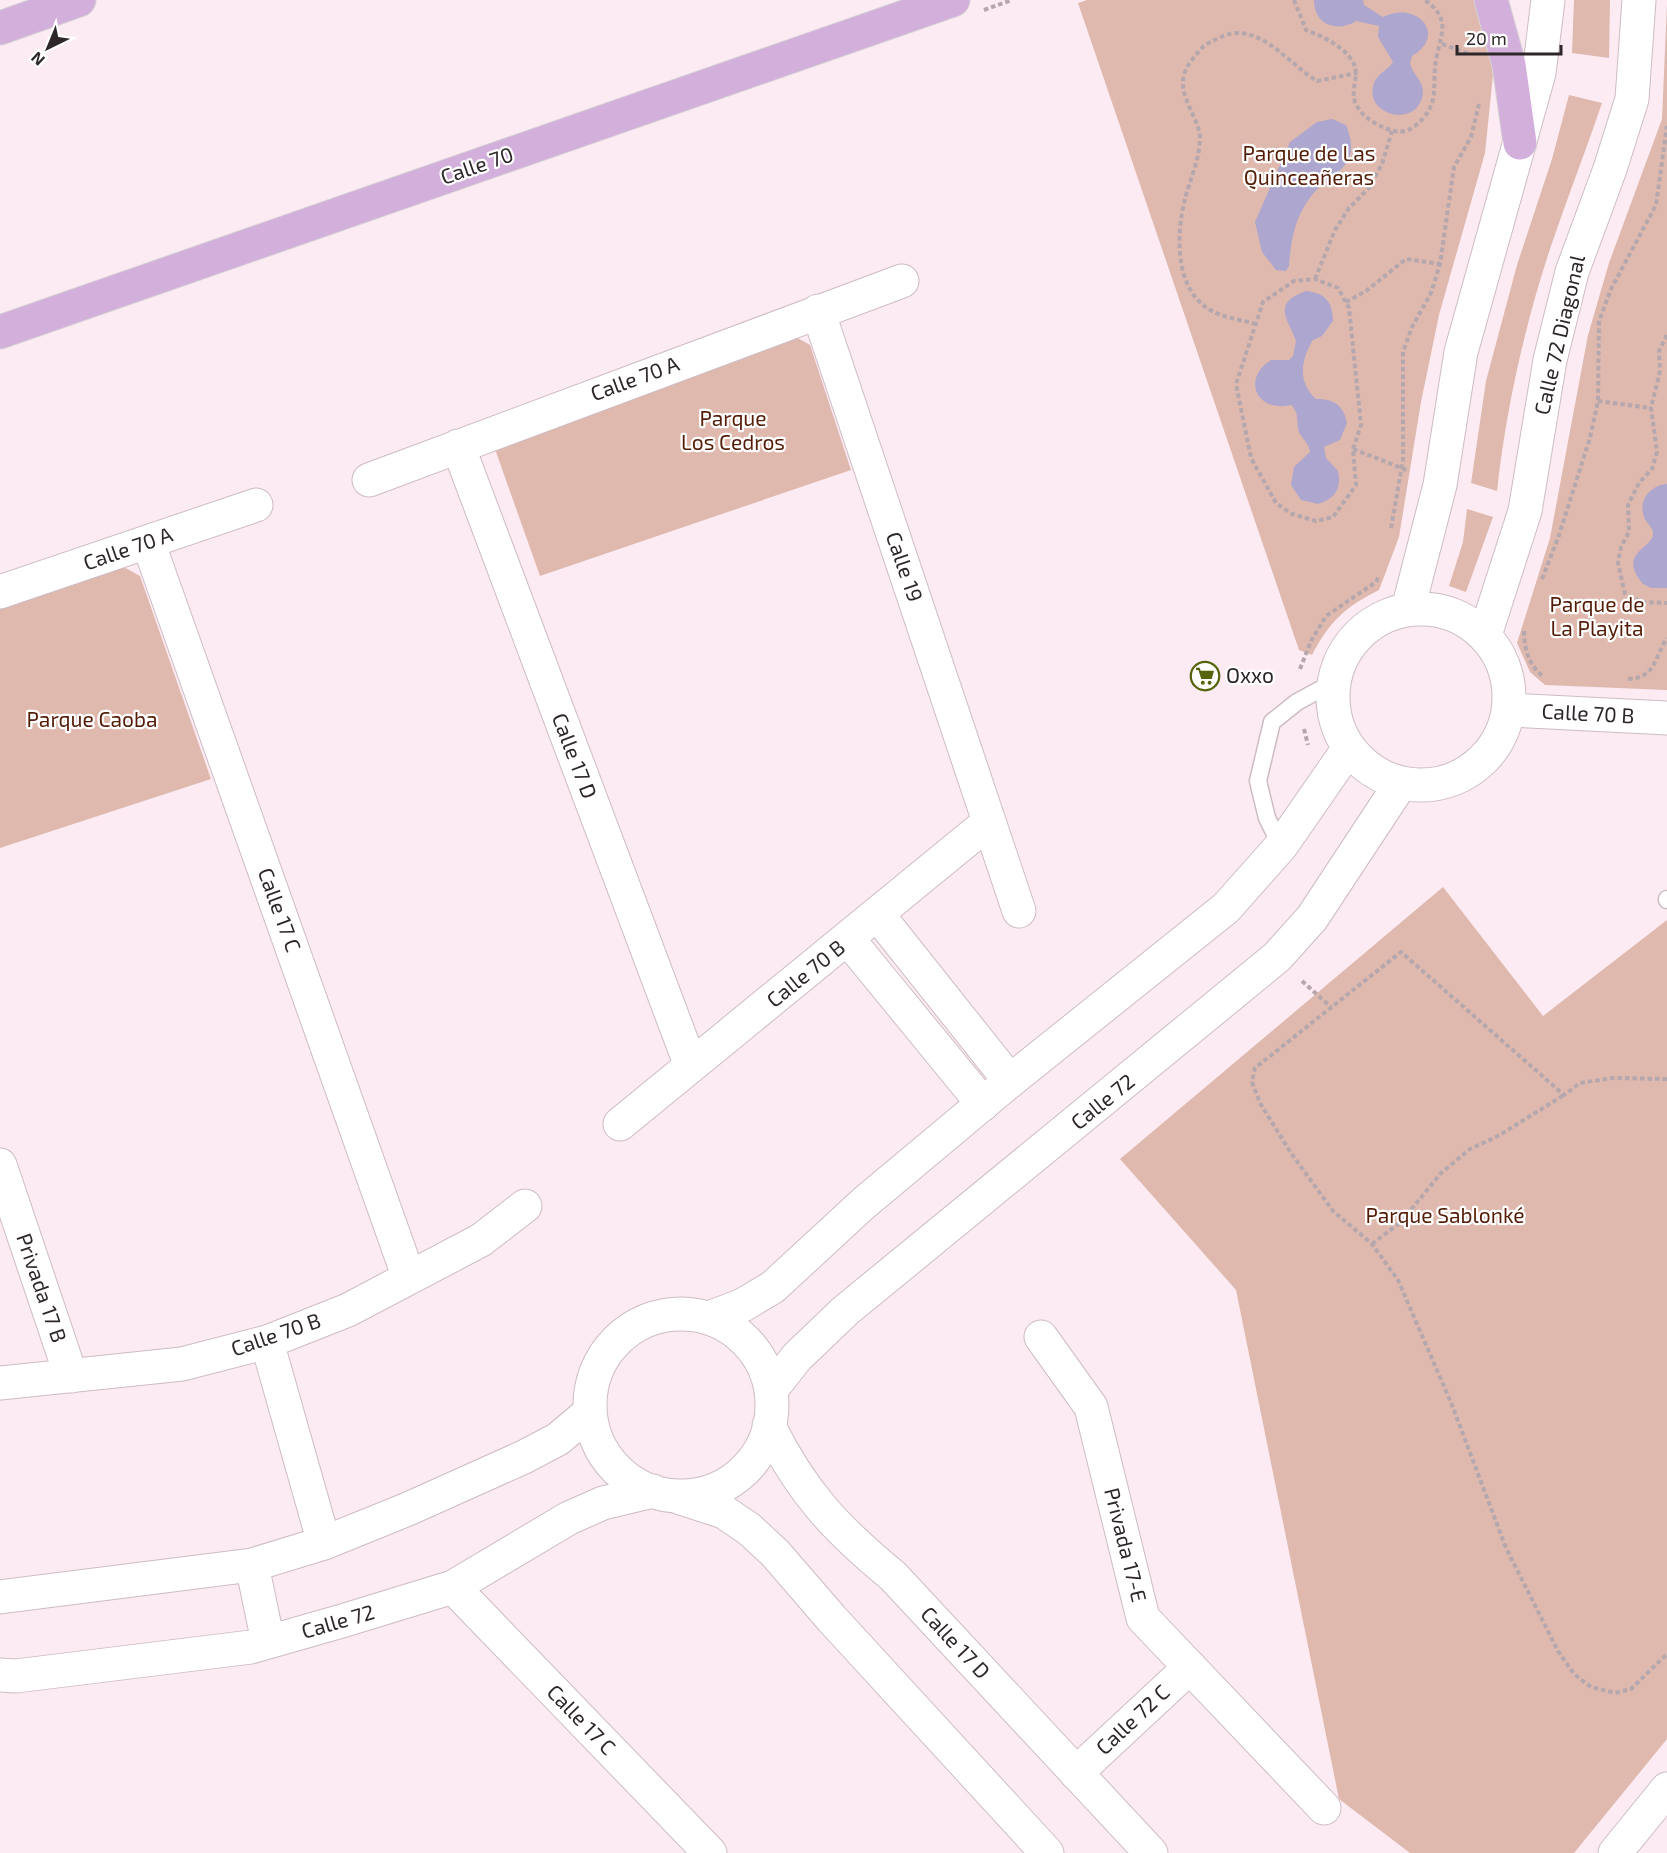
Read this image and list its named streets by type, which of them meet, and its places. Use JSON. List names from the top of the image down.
{
  "streets": {
    "main road": [
      "Calle 70",
      "Calle 72 Diagonal",
      "Calle 70 A",
      "Calle 19",
      "Calle 70 B",
      "Calle 17 D",
      "Calle 17 C",
      "Calle 72",
      "Privada 17 B",
      "Privada 17-E",
      "Calle 72 C"
    ]
  },
  "crossings": [
    ["Calle 72 Diagonal", "Calle 70 B"],
    ["Calle 72 Diagonal", "Calle 72"],
    ["Calle 70 A", "Calle 19"],
    ["Calle 70 A", "Calle 17 D"],
    ["Calle 70 A", "Calle 17 C"],
    ["Calle 19", "Calle 70 B"],
    ["Calle 70 B", "Calle 17 D"],
    ["Calle 70 B", "Calle 17 C"],
    ["Calle 70 B", "Calle 72"],
    ["Calle 70 B", "Privada 17 B"],
    ["Calle 17 D", "Calle 72"],
    ["Calle 17 D", "Calle 72 C"],
    ["Calle 17 C", "Calle 72"],
    ["Privada 17-E", "Calle 72 C"]
  ],
  "parks": [
    "Parque de Las Quinceañeras",
    "Parque Los Cedros",
    "Parque de La Playita",
    "Parque Caoba",
    "Parque Sablonké"
  ],
  "places": {
    "supermarket": ["Oxxo"]
  },
  "scale_bar": "20 m",
  "north": "bottom left"
}
